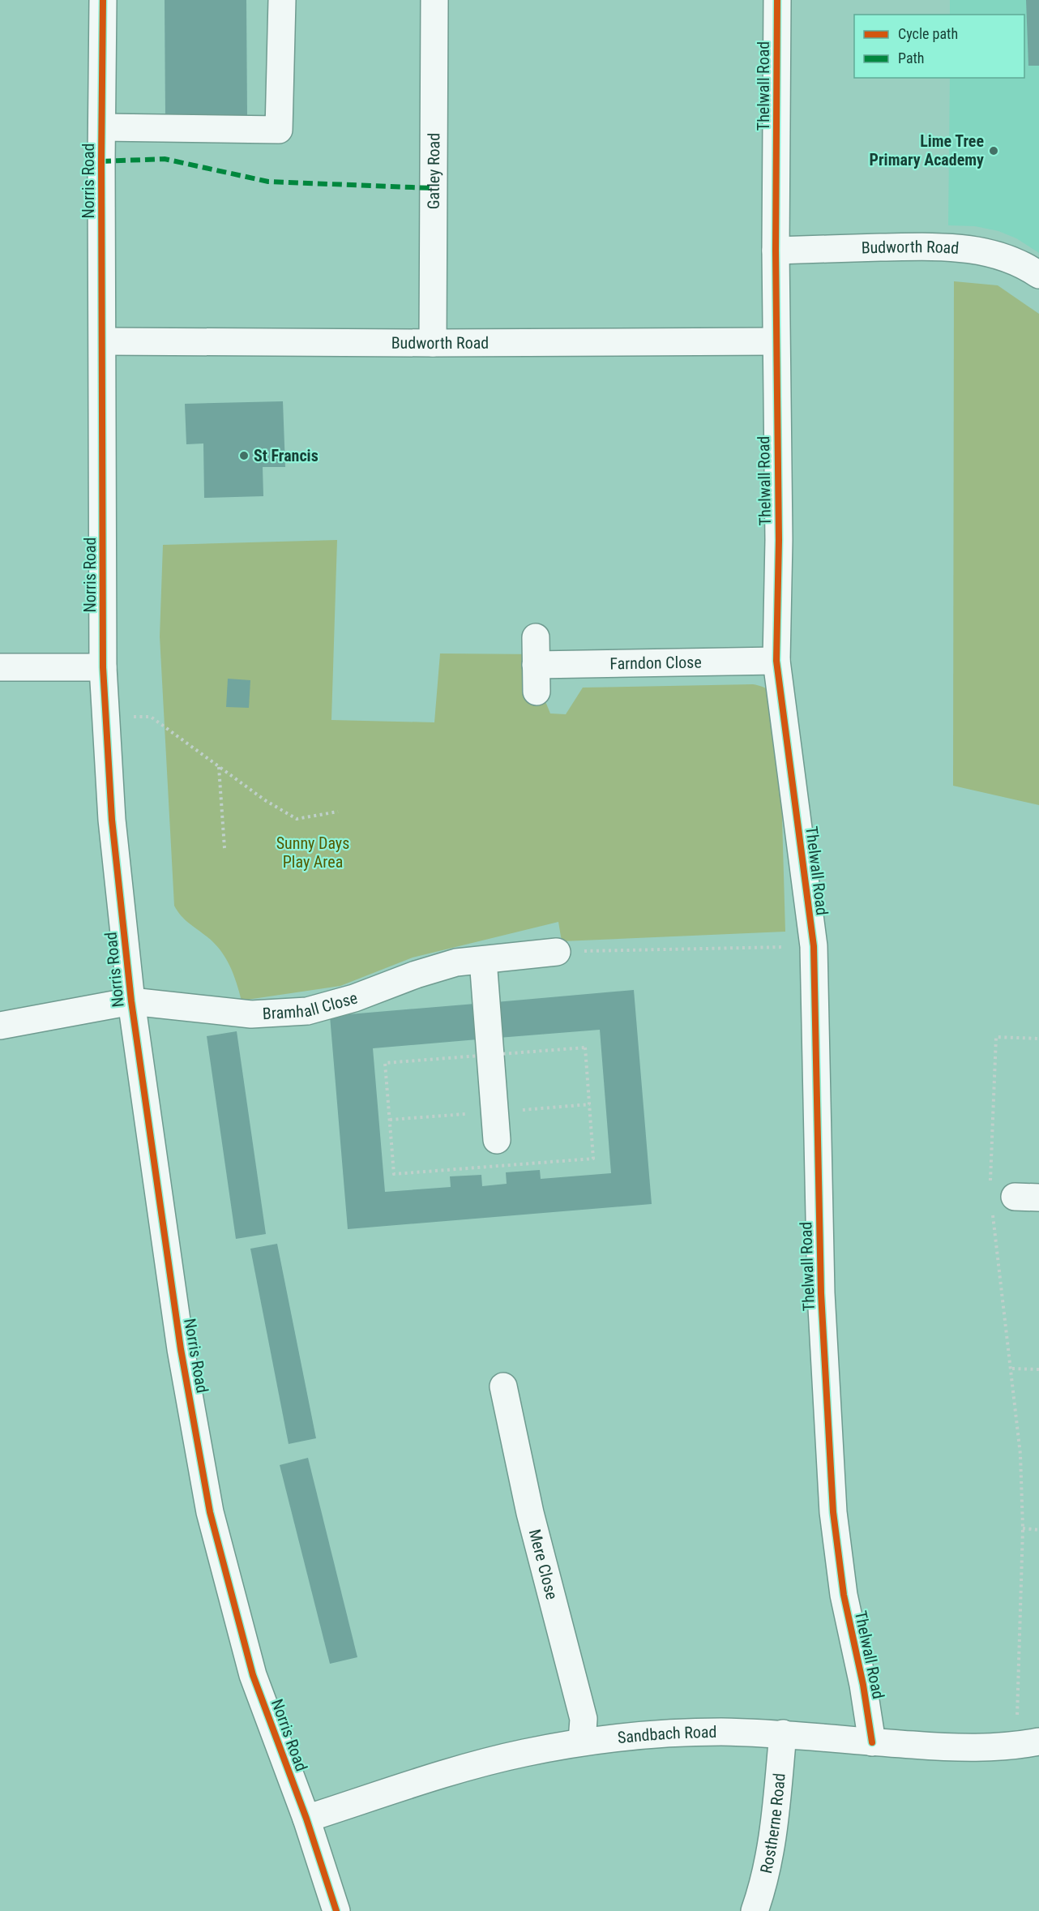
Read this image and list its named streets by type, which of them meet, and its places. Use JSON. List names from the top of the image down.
{
  "streets": {
    "street": [
      "Thelwall Road",
      "Gatley Road",
      "Norris Road",
      "Budworth Road",
      "Farndon Close",
      "Bramhall Close",
      "Mere Close",
      "Sandbach Road",
      "Rostherne Road"
    ]
  },
  "crossings": [
    ["Thelwall Road", "Budworth Road"],
    ["Thelwall Road", "Farndon Close"],
    ["Thelwall Road", "Sandbach Road"],
    ["Gatley Road", "Budworth Road"],
    ["Norris Road", "Budworth Road"],
    ["Norris Road", "Bramhall Close"],
    ["Norris Road", "Sandbach Road"],
    ["Mere Close", "Sandbach Road"],
    ["Sandbach Road", "Rostherne Road"]
  ],
  "parks": ["Sunny Days Play Area"],
  "places": ["Lime Tree Primary Academy", "St Francis"],
  "legend": ["Cycle path", "Path"]
}
